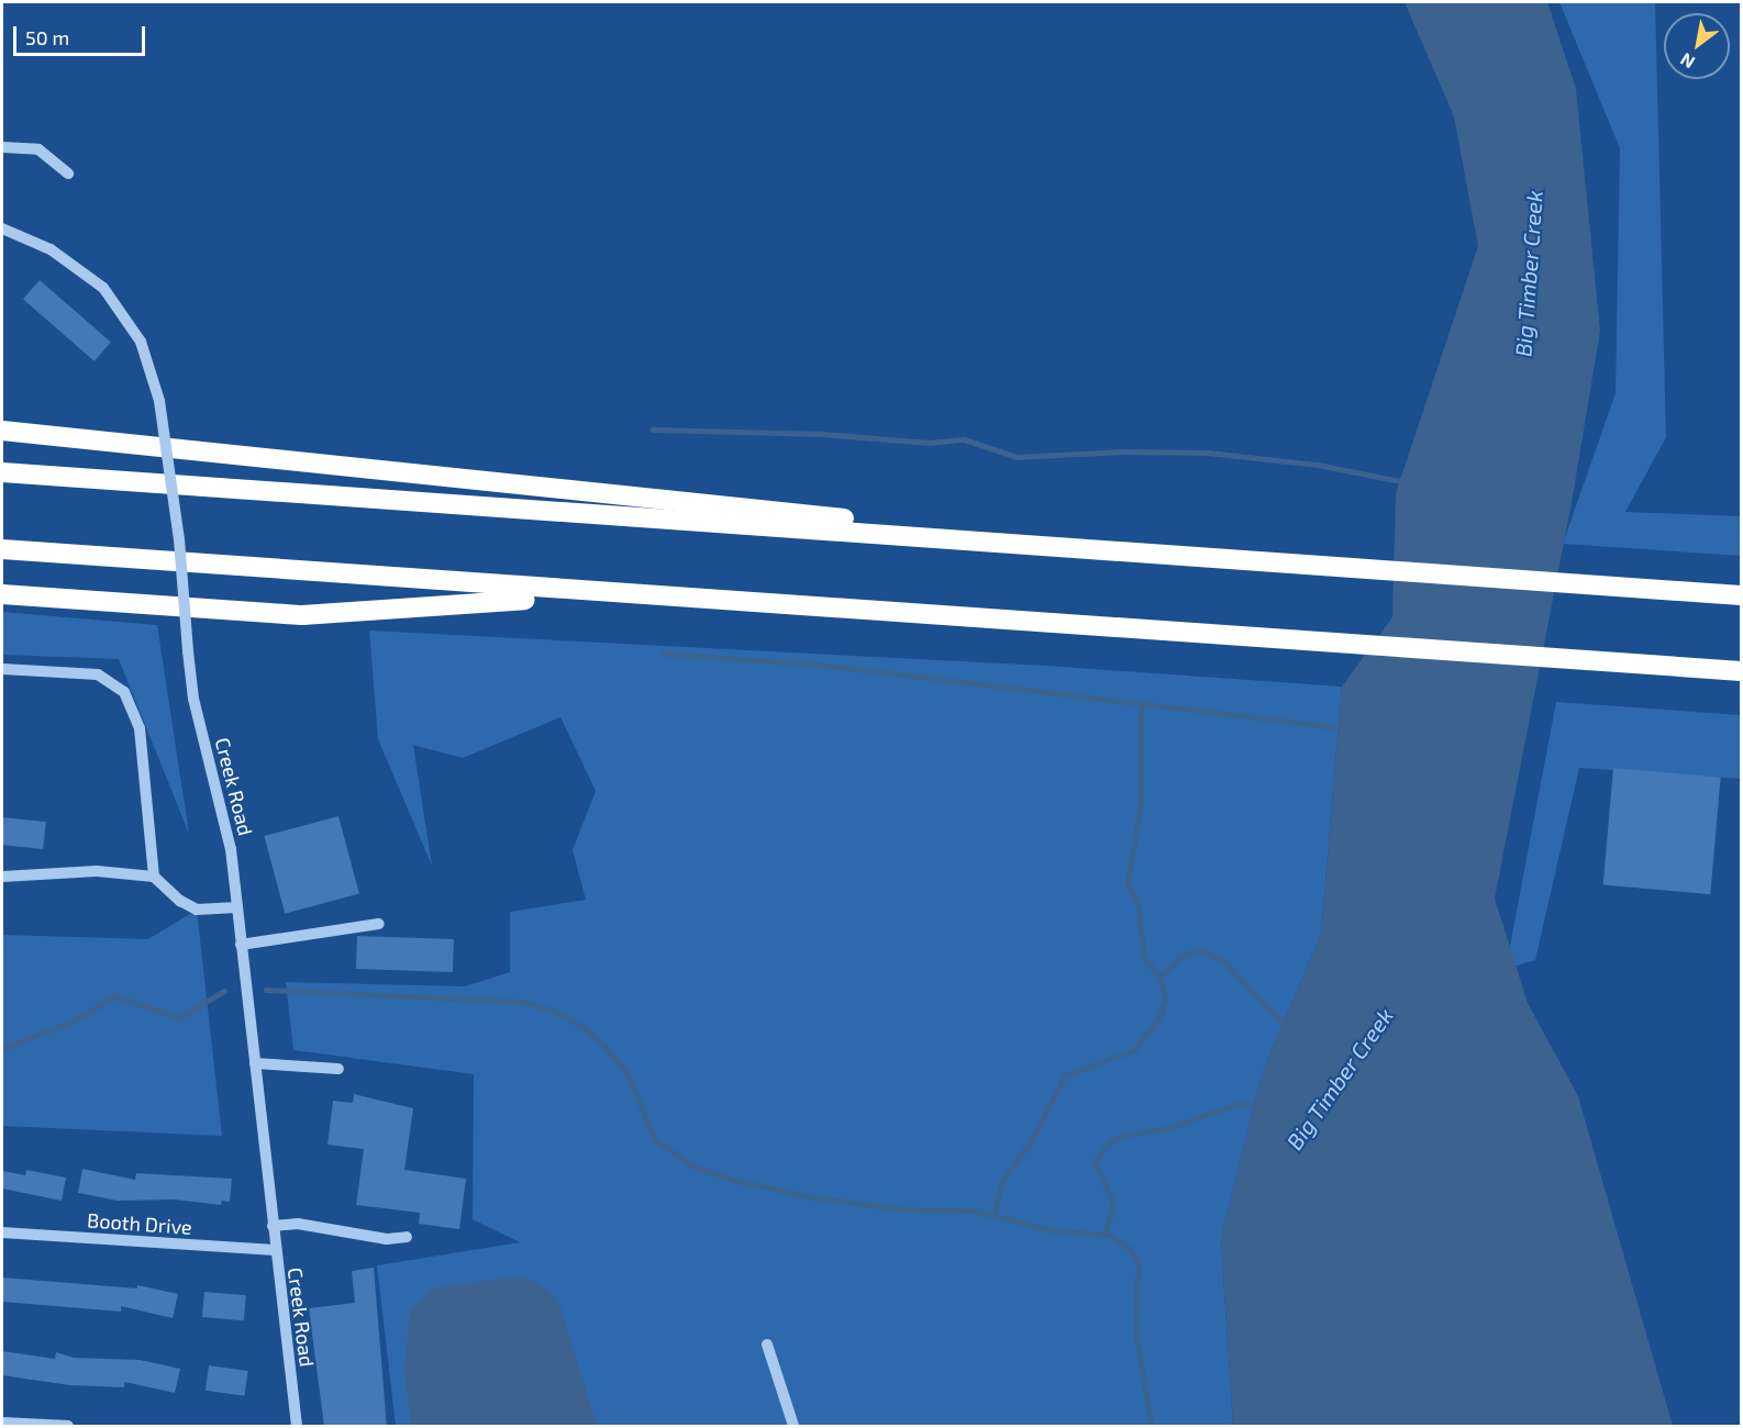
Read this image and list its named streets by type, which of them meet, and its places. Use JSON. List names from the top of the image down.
{
  "streets": {
    "street": ["Creek Road", "Booth Drive"]
  },
  "crossings": [
    ["Creek Road", "Booth Drive"]
  ],
  "water": ["Big Timber Creek"],
  "scale_bar": "50 m",
  "north": "bottom left"
}
